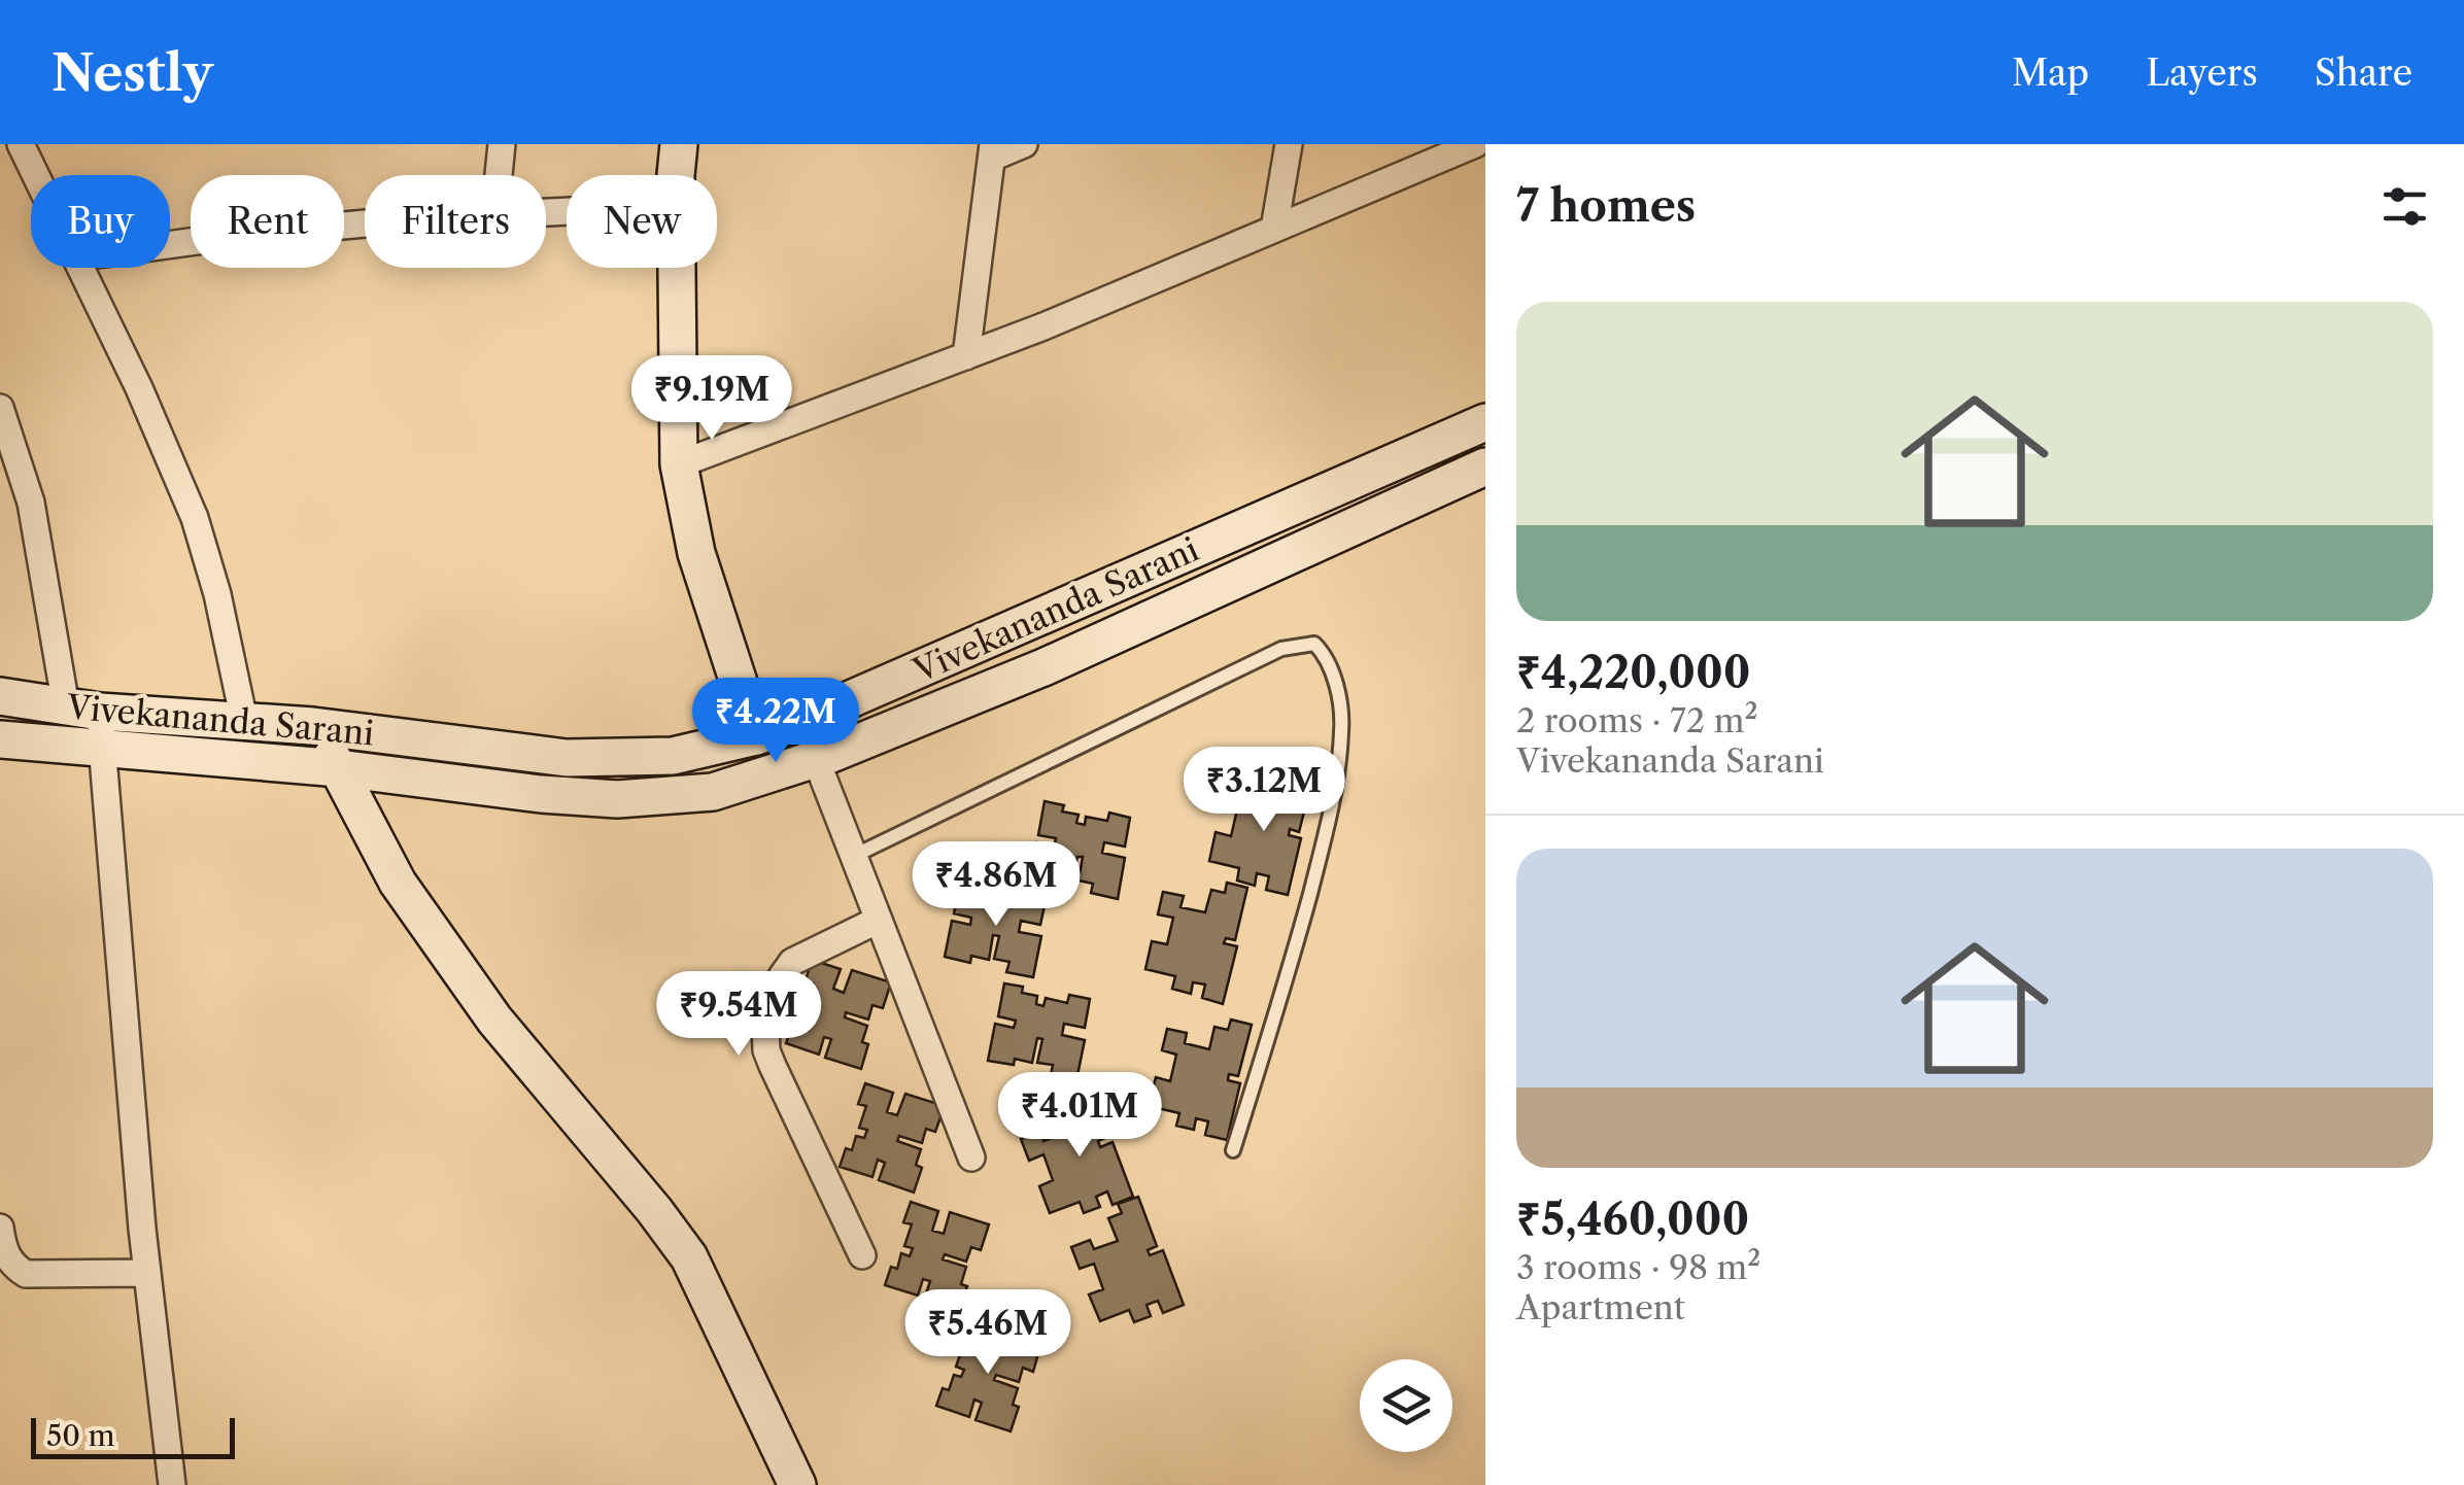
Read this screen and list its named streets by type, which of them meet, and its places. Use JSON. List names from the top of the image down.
{
  "streets": {
    "street": ["Vivekananda Sarani"]
  },
  "scale_bar": "50 m",
  "page": {
    "header": "Nestly",
    "nav": ["Map", "Layers", "Share"],
    "heading": "7 homes",
    "chip": [
      "Buy",
      "Rent",
      "Filters",
      "New"
    ],
    "list": [
      {
        "name": "₹4,220,000",
        "note": "2 rooms · 72 m² · Vivekananda Sarani"
      },
      {
        "name": "₹5,460,000",
        "note": "3 rooms · 98 m² · Apartment"
      }
    ],
    "price": [
      "₹9.19M",
      "₹4.22M",
      "₹3.12M",
      "₹4.86M",
      "₹9.54M",
      "₹4.01M",
      "₹5.46M"
    ],
    "scale": "50 m"
  }
}
